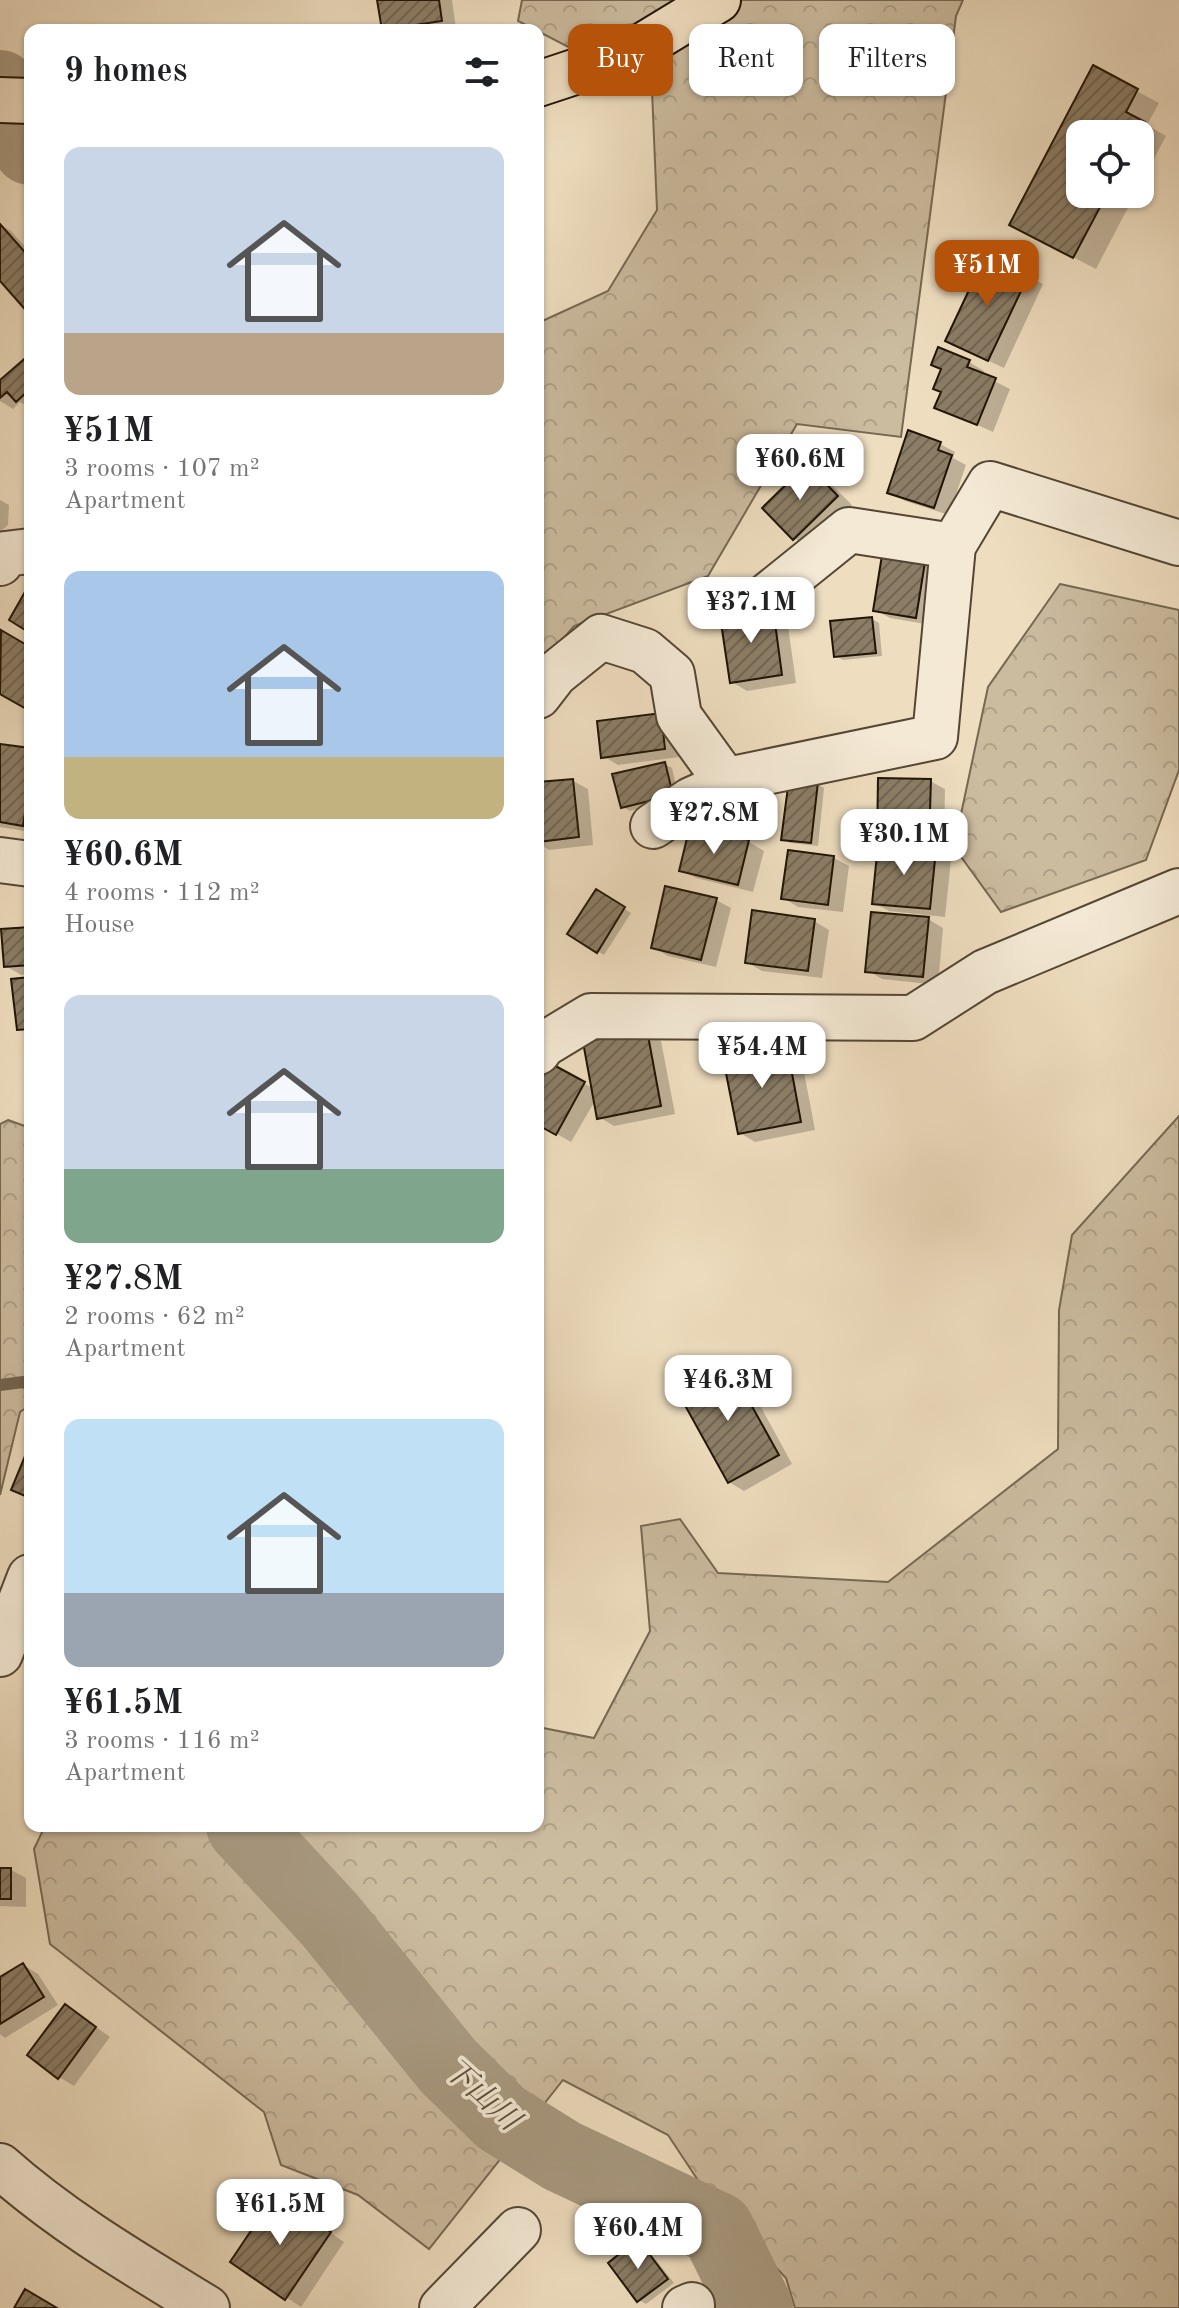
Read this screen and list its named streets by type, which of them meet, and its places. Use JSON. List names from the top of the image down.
{
  "water": ["下山川"],
  "page": {
    "chip": ["Buy", "Rent", "Filters"],
    "heading": "9 homes",
    "list": [
      {
        "name": "¥51M",
        "note": "3 rooms · 107 m² · Apartment"
      },
      {
        "name": "¥60.6M",
        "note": "4 rooms · 112 m² · House"
      },
      {
        "name": "¥27.8M",
        "note": "2 rooms · 62 m² · Apartment"
      },
      {
        "name": "¥61.5M",
        "note": "3 rooms · 116 m² · Apartment"
      }
    ],
    "price": [
      "¥51M",
      "¥60.6M",
      "¥37.1M",
      "¥27.8M",
      "¥30.1M",
      "¥54.4M",
      "¥46.3M",
      "¥61.5M",
      "¥60.4M"
    ]
  }
}
